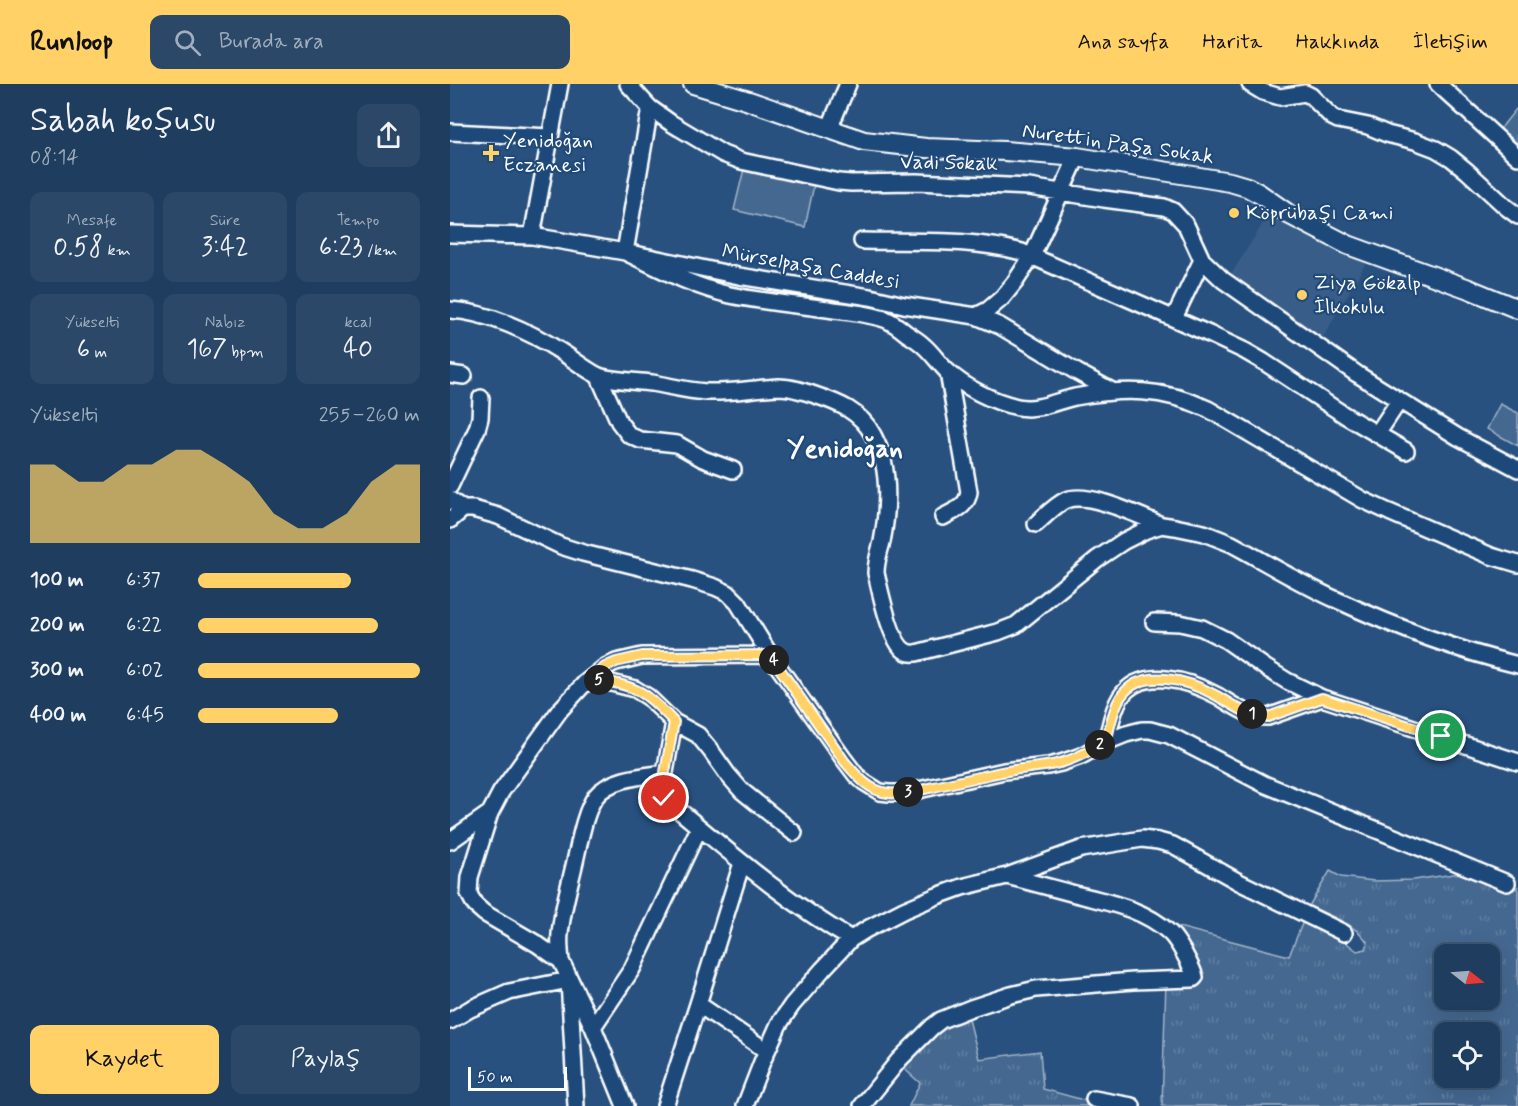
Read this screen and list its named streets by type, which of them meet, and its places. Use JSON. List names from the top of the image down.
{
  "streets": {
    "street": ["Nurettin Paşa Sokak", "Vadi Sokak", "Mürselpaşa Caddesi"]
  },
  "districts": ["Yenidoğan"],
  "places": {
    "health": ["Yenidoğan Eczanesi"],
    "other": ["Köprübaşı Cami", "Ziya Gökalp İlkokulu"]
  },
  "scale_bar": "50 m",
  "north": "right",
  "page": {
    "header": "Runloop",
    "search": "Burada ara",
    "nav": [
      "Ana sayfa",
      "Harita",
      "Hakkında",
      "İletişim"
    ],
    "heading": ["Sabah koşusu", "08:14"],
    "stats": [
      ["Mesafe", "0.58 km"],
      ["Süre", "3:42"],
      ["Tempo", "6:23 /km"],
      ["Yükselti", "6 m"],
      ["Nabız", "167 bpm"],
      ["kcal", "40"]
    ],
    "chart": ["Yükselti", "255–260 m"],
    "list": [
      {
        "name": "100 m",
        "note": "6:37"
      },
      {
        "name": "200 m",
        "note": "6:22"
      },
      {
        "name": "300 m",
        "note": "6:02"
      },
      {
        "name": "400 m",
        "note": "6:45"
      }
    ],
    "pins": [
      "4",
      "5",
      "1",
      "2",
      "3"
    ],
    "buttons": ["Kaydet", "Paylaş"],
    "scale": "50 m"
  }
}
